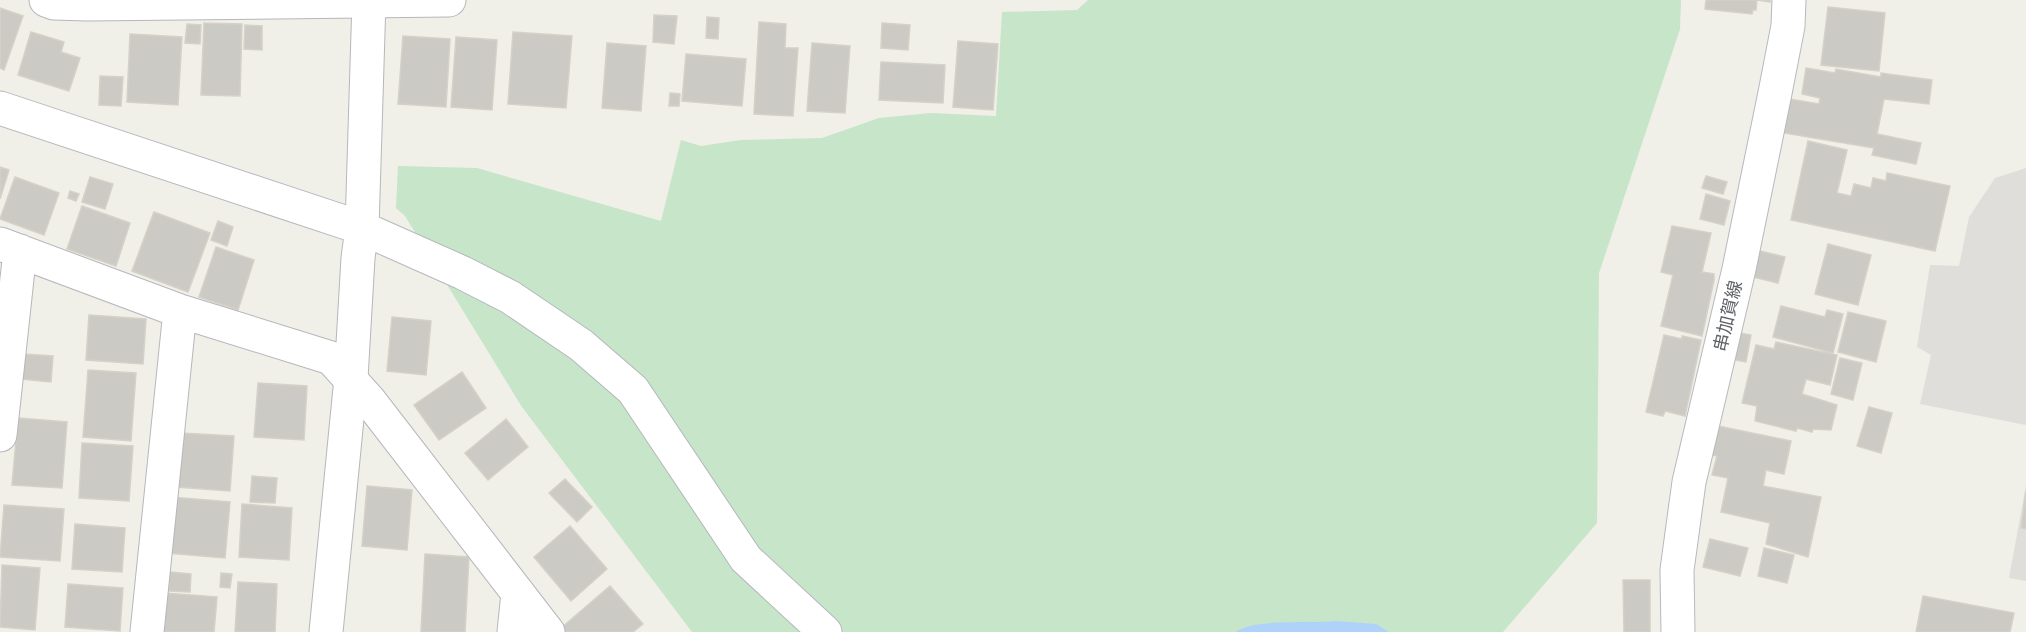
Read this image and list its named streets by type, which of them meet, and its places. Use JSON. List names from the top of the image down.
{
  "streets": {
    "street": ["串加賀線"]
  }
}
